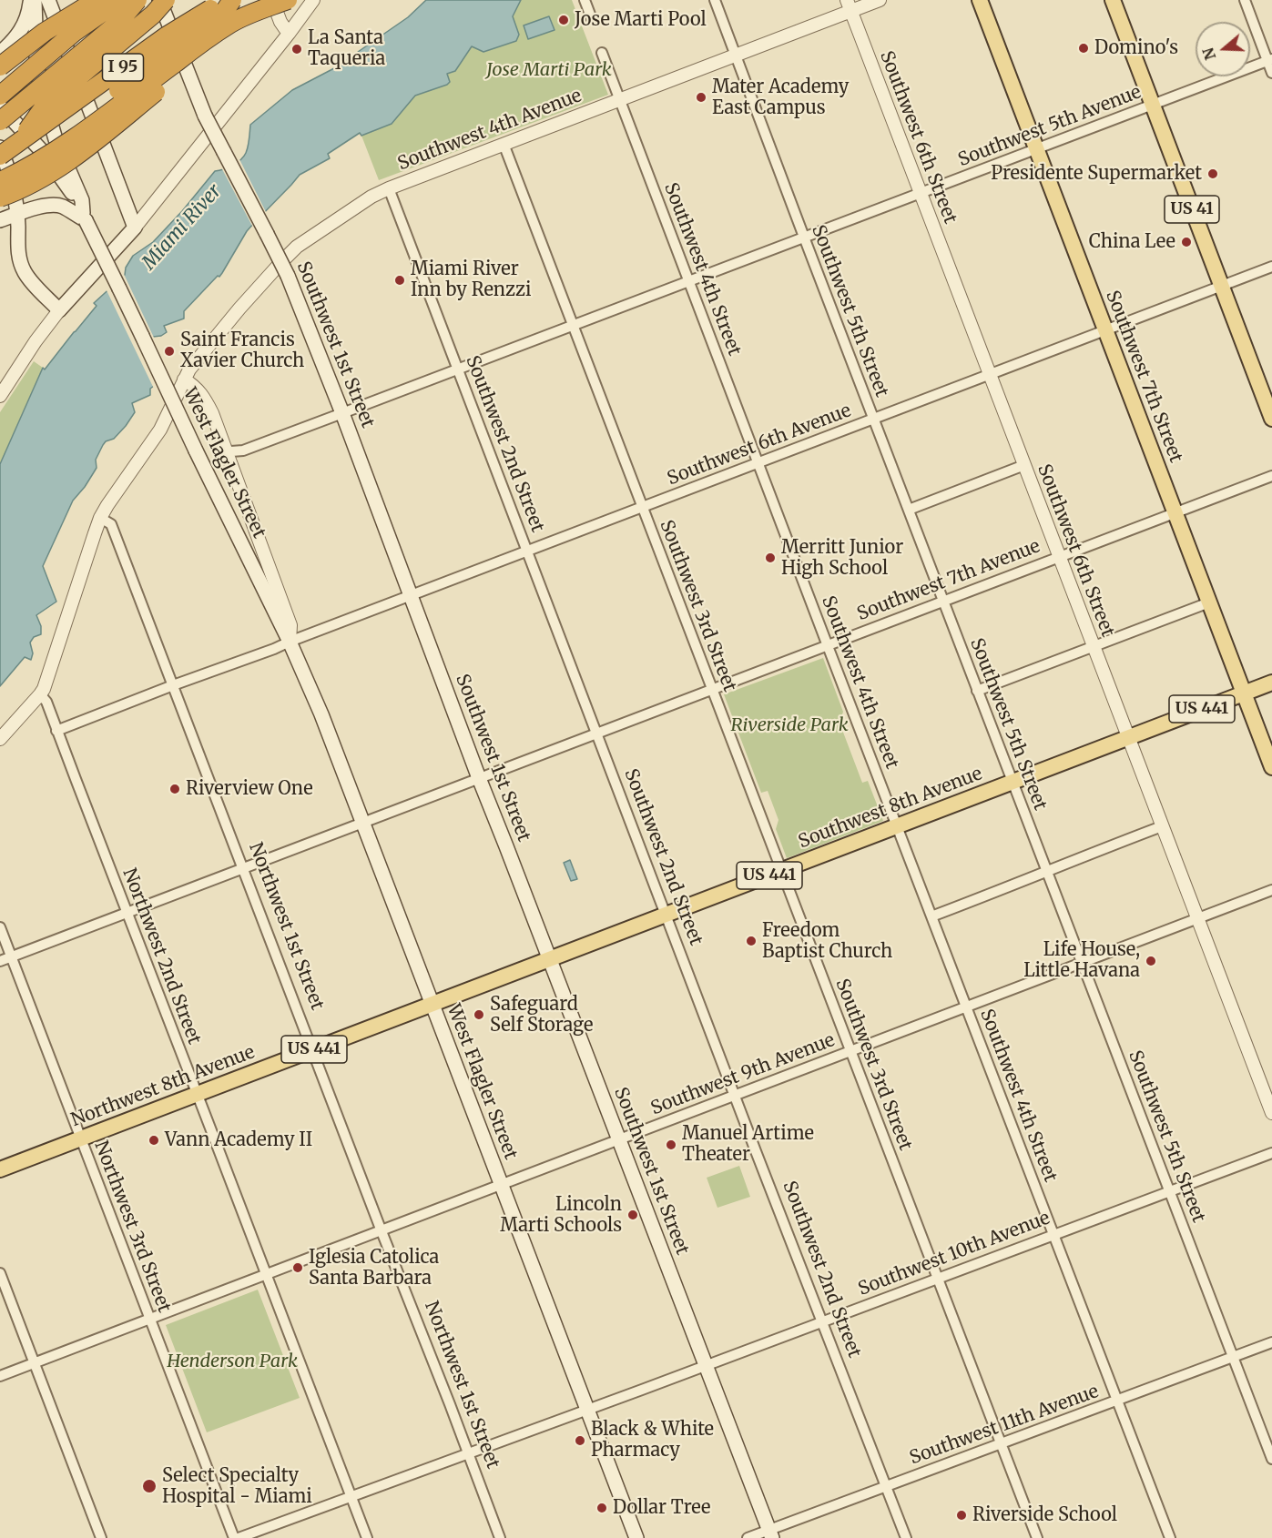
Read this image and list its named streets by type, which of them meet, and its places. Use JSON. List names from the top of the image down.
{
  "streets": {
    "highway": ["I 95"],
    "main road": [
      "US 41",
      "Southwest 1st Street",
      "Southwest 7th Street",
      "West Flagler Street",
      "US 441",
      "Southwest 8th Avenue",
      "Northwest 8th Avenue"
    ],
    "street": [
      "Southwest 5th Avenue",
      "Southwest 4th Avenue",
      "Southwest 6th Street",
      "Southwest 4th Street",
      "Southwest 5th Street",
      "Southwest 2nd Street",
      "Southwest 6th Avenue",
      "Southwest 7th Avenue",
      "Southwest 3rd Street",
      "Northwest 1st Street",
      "Northwest 2nd Street",
      "Southwest 9th Avenue",
      "Northwest 3rd Street",
      "Southwest 10th Avenue",
      "Southwest 11th Avenue"
    ]
  },
  "crossings": [
    ["Southwest 5th Avenue", "Southwest 6th Street"],
    ["Southwest 5th Avenue", "US 41"],
    ["Southwest 5th Avenue", "Southwest 4th Street"],
    ["Southwest 5th Avenue", "Southwest 5th Street"],
    ["Southwest 5th Avenue", "Southwest 1st Street"],
    ["Southwest 5th Avenue", "Southwest 7th Street"],
    ["Southwest 5th Avenue", "Southwest 2nd Street"],
    ["Southwest 5th Avenue", "West Flagler Street"],
    ["Southwest 5th Avenue", "Southwest 3rd Street"],
    ["Southwest 4th Avenue", "Southwest 6th Street"],
    ["Southwest 4th Avenue", "Southwest 4th Street"],
    ["Southwest 4th Avenue", "Southwest 5th Street"],
    ["Southwest 4th Avenue", "Southwest 2nd Street"],
    ["Southwest 4th Avenue", "West Flagler Street"],
    ["Southwest 4th Avenue", "Southwest 3rd Street"],
    ["Southwest 4th Avenue", "Northwest 1st Street"],
    ["Southwest 4th Avenue", "Northwest 2nd Street"],
    ["Southwest 6th Street", "Southwest 6th Avenue"],
    ["Southwest 6th Street", "Southwest 7th Avenue"],
    ["Southwest 6th Street", "Southwest 8th Avenue"],
    ["Southwest 6th Street", "Southwest 9th Avenue"],
    ["US 41", "Southwest 6th Avenue"],
    ["Southwest 4th Street", "Southwest 6th Avenue"],
    ["Southwest 4th Street", "Southwest 7th Avenue"],
    ["Southwest 4th Street", "Southwest 8th Avenue"],
    ["Southwest 4th Street", "Southwest 9th Avenue"],
    ["Southwest 4th Street", "Southwest 10th Avenue"],
    ["Southwest 4th Street", "Southwest 11th Avenue"],
    ["Southwest 5th Street", "Southwest 6th Avenue"],
    ["Southwest 5th Street", "Southwest 7th Avenue"],
    ["Southwest 5th Street", "Southwest 8th Avenue"],
    ["Southwest 5th Street", "Southwest 9th Avenue"],
    ["Southwest 5th Street", "Southwest 10th Avenue"],
    ["Southwest 5th Street", "Southwest 11th Avenue"],
    ["Southwest 1st Street", "Southwest 6th Avenue"],
    ["Southwest 1st Street", "Southwest 7th Avenue"],
    ["Southwest 1st Street", "Southwest 8th Avenue"],
    ["Southwest 1st Street", "Southwest 9th Avenue"],
    ["Southwest 1st Street", "Southwest 10th Avenue"],
    ["Southwest 1st Street", "Southwest 11th Avenue"],
    ["Southwest 7th Street", "Southwest 6th Avenue"],
    ["Southwest 7th Street", "Southwest 7th Avenue"],
    ["Southwest 7th Street", "Southwest 8th Avenue"],
    ["Southwest 2nd Street", "Southwest 6th Avenue"],
    ["Southwest 2nd Street", "Southwest 7th Avenue"],
    ["Southwest 2nd Street", "Southwest 8th Avenue"],
    ["Southwest 2nd Street", "Southwest 9th Avenue"],
    ["Southwest 2nd Street", "Southwest 10th Avenue"],
    ["Southwest 2nd Street", "Southwest 11th Avenue"],
    ["Southwest 6th Avenue", "West Flagler Street"],
    ["Southwest 6th Avenue", "Southwest 3rd Street"],
    ["Southwest 6th Avenue", "Northwest 1st Street"],
    ["Southwest 6th Avenue", "Northwest 2nd Street"],
    ["West Flagler Street", "Southwest 7th Avenue"],
    ["West Flagler Street", "Southwest 8th Avenue"],
    ["West Flagler Street", "Southwest 9th Avenue"],
    ["West Flagler Street", "Northwest 8th Avenue"],
    ["West Flagler Street", "Southwest 10th Avenue"],
    ["Southwest 7th Avenue", "Southwest 3rd Street"],
    ["Southwest 7th Avenue", "Northwest 1st Street"],
    ["Southwest 7th Avenue", "Northwest 2nd Street"],
    ["Southwest 7th Avenue", "Northwest 3rd Street"],
    ["Southwest 3rd Street", "Southwest 8th Avenue"],
    ["Southwest 3rd Street", "Southwest 9th Avenue"],
    ["Southwest 3rd Street", "Southwest 10th Avenue"],
    ["Southwest 3rd Street", "Southwest 11th Avenue"],
    ["Southwest 8th Avenue", "Northwest 8th Avenue"],
    ["Northwest 1st Street", "Southwest 9th Avenue"],
    ["Northwest 1st Street", "Northwest 8th Avenue"],
    ["Northwest 1st Street", "Southwest 10th Avenue"],
    ["Northwest 2nd Street", "Southwest 9th Avenue"],
    ["Northwest 2nd Street", "Northwest 8th Avenue"],
    ["Northwest 2nd Street", "Southwest 10th Avenue"],
    ["Southwest 9th Avenue", "Northwest 3rd Street"],
    ["Northwest 8th Avenue", "Northwest 3rd Street"]
  ],
  "water": ["Miami River"],
  "parks": ["Jose Marti Park", "Riverside Park", "Henderson Park"],
  "places": [
    "Jose Marti Pool",
    "Domino's",
    "La Santa Taqueria",
    "Mater Academy East Campus",
    "Presidente Supermarket",
    "China Lee",
    "Miami River Inn by Renzzi",
    "Saint Francis Xavier Church",
    "Merritt Junior High School",
    "Riverview One",
    "Freedom Baptist Church",
    "Life House, Little Havana",
    "Safeguard Self Storage",
    "Vann Academy II",
    "Manuel Artime Theater",
    "Lincoln Marti Schools",
    "Iglesia Catolica Santa Barbara",
    "Black & White Pharmacy",
    "Select Specialty Hospital - Miami",
    "Dollar Tree",
    "Riverside School"
  ],
  "north": "left"
}
